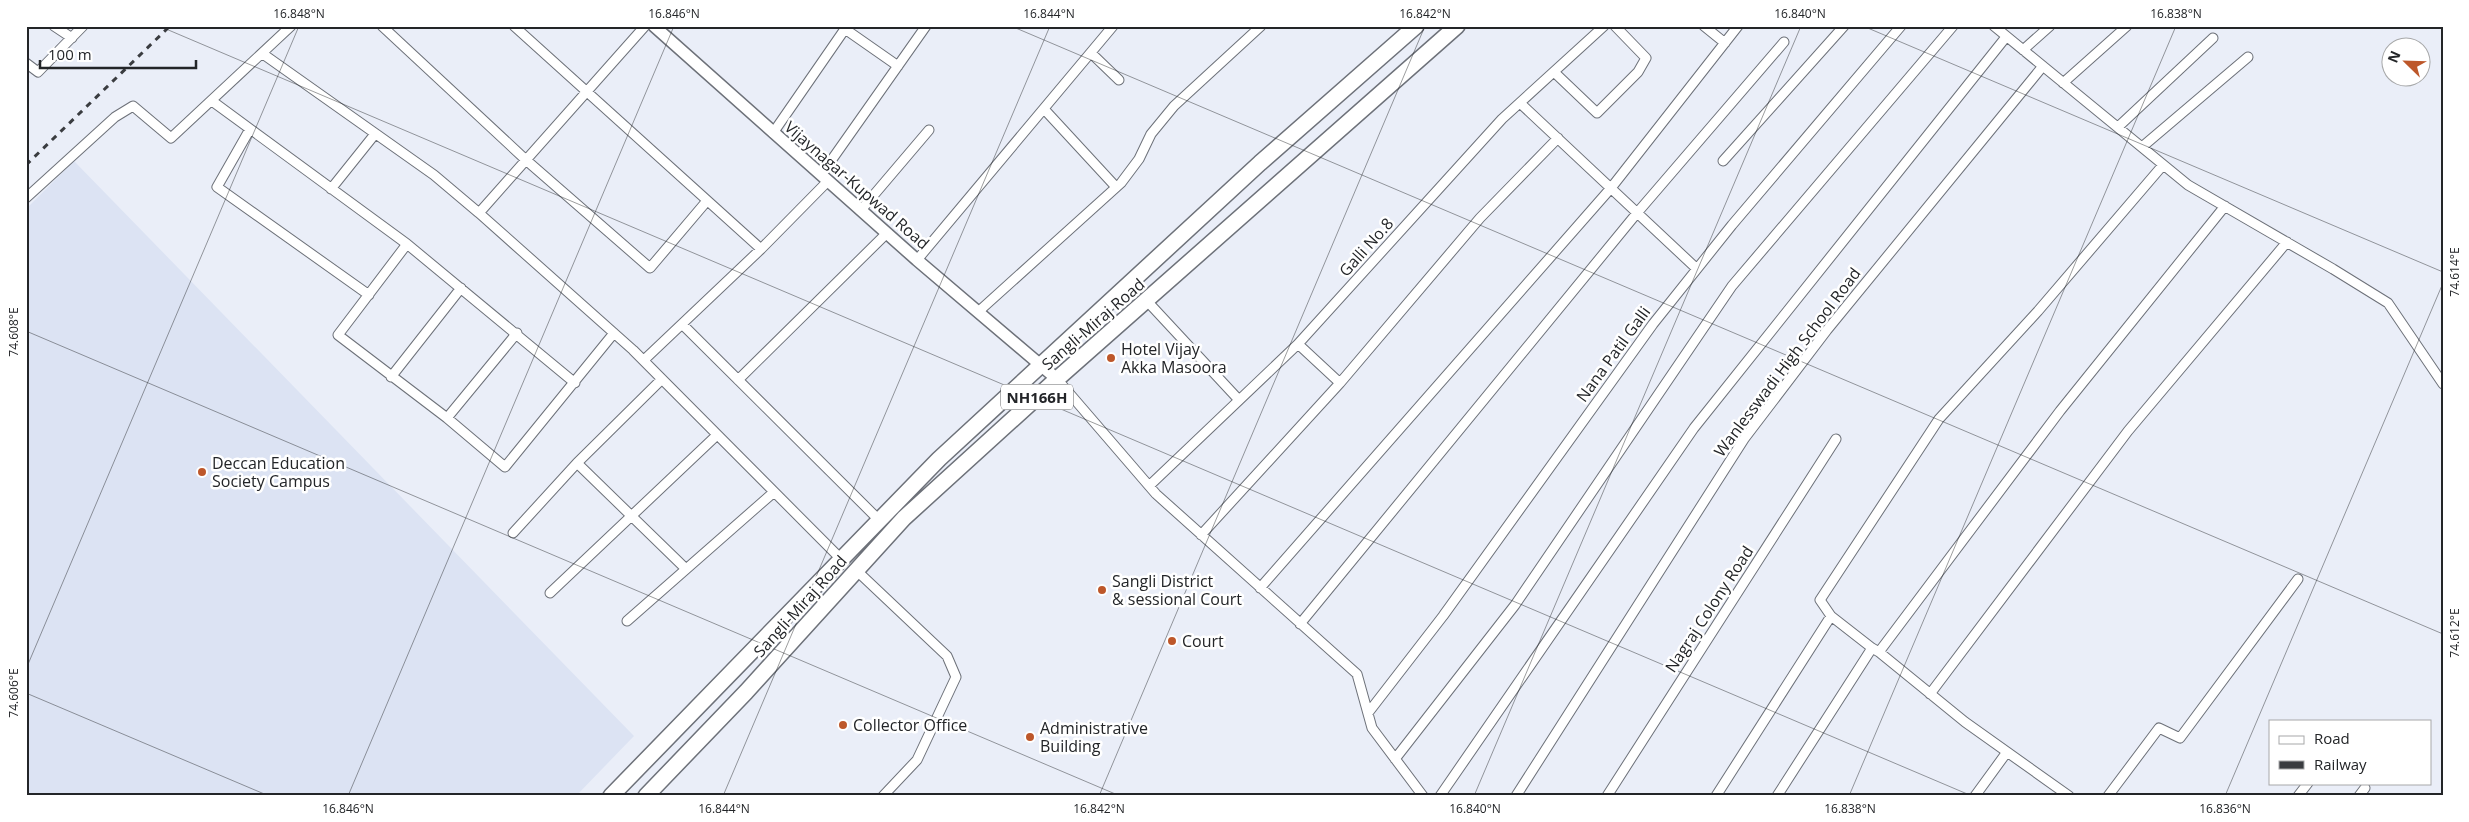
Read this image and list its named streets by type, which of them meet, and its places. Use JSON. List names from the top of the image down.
{
  "streets": {
    "highway": ["Sangli-Miraj Road", "NH166H"],
    "street": [
      "Vijaynagar-Kupwad Road",
      "Galli No.8",
      "Nana Patil Galli",
      "Wanlesswadi High School Road",
      "Nagraj Colony Road"
    ]
  },
  "crossings": [
    ["Vijaynagar-Kupwad Road", "Sangli-Miraj Road"]
  ],
  "places": [
    "Hotel Vijay Akka Masoora",
    "Deccan Education Society Campus",
    "Sangli District & sessional Court",
    "Court",
    "Collector Office",
    "Administrative Building"
  ],
  "legend": ["Road", "Railway"],
  "scale_bar": "100 m",
  "north": "top left",
  "coordinates": [
    "16.848°N",
    "16.846°N",
    "16.844°N",
    "16.842°N",
    "16.840°N",
    "16.838°N",
    "74.614°E",
    "74.608°E",
    "74.612°E",
    "74.606°E",
    "16.836°N"
  ]
}
